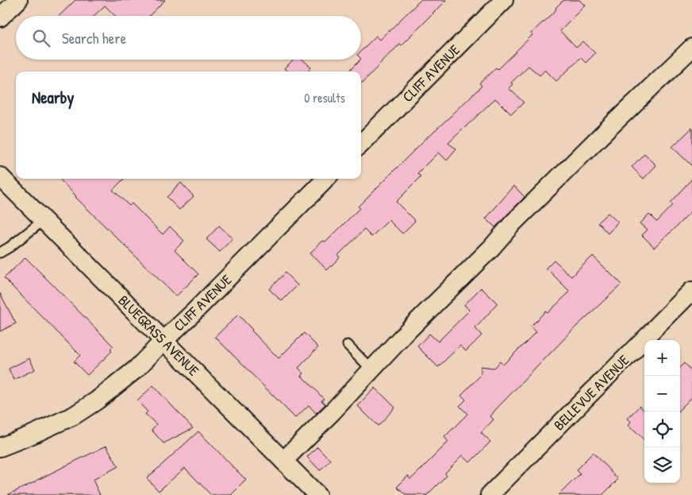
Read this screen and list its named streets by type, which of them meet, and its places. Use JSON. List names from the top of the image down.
{
  "streets": {
    "street": ["CLIFF AVENUE", "BLUEGRASS AVENUE", "BELLEVUE AVENUE"]
  },
  "crossings": [
    ["CLIFF AVENUE", "BLUEGRASS AVENUE"]
  ],
  "page": {
    "search": "Search here",
    "heading": ["Nearby", "0 results"],
    "map_buttons": ["+", "−"]
  }
}
